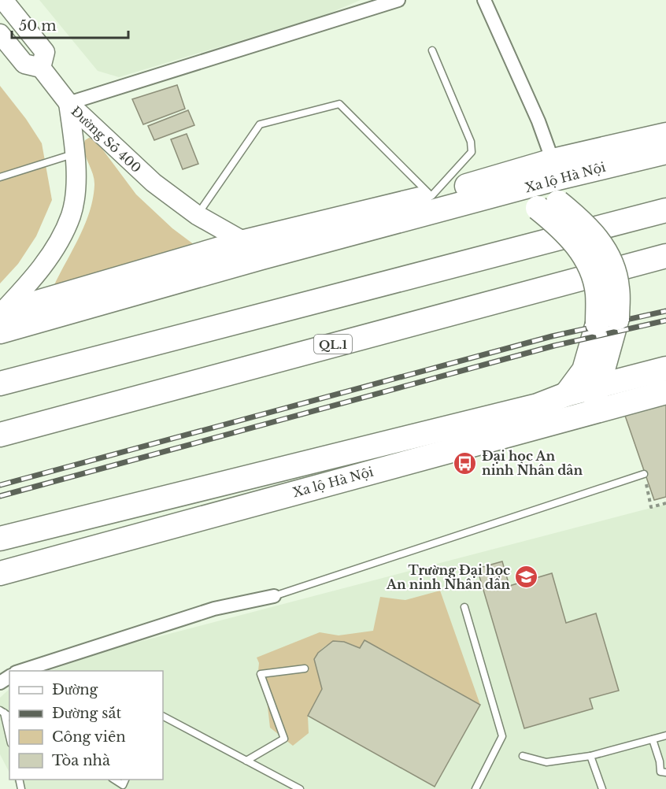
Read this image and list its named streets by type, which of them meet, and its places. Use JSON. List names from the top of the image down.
{
  "streets": {
    "highway": ["Xa lộ Hà Nội", "QL.1"],
    "street": ["Đường Số 400"]
  },
  "crossings": [
    ["Đường Số 400", "Xa lộ Hà Nội"]
  ],
  "places": {
    "bus stop": ["Đại học An ninh Nhân dân"],
    "school or university": ["Trường Đại học An ninh Nhân dân"]
  },
  "legend": [
    "Đường",
    "Đường sắt",
    "Công viên",
    "Tòa nhà"
  ],
  "scale_bar": "50 m"
}
